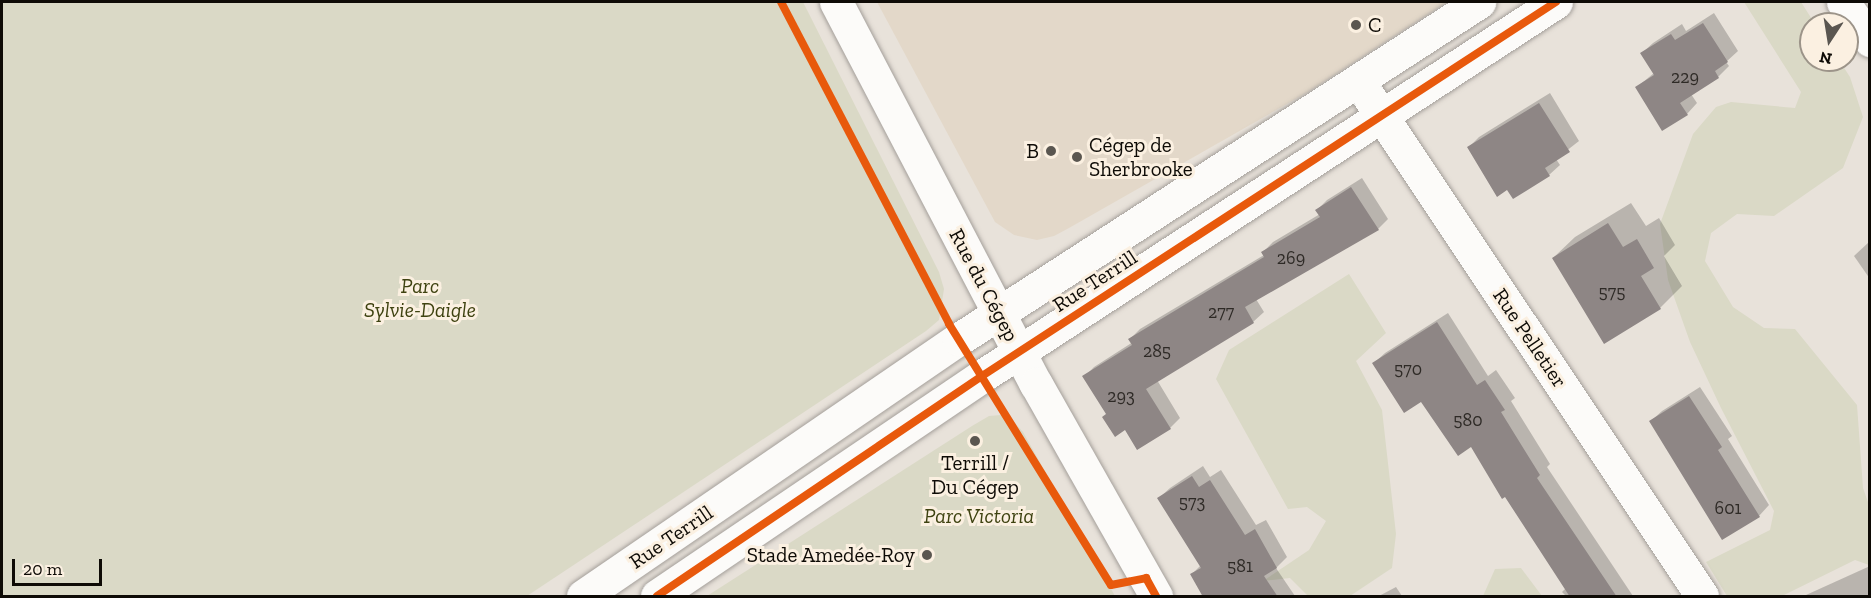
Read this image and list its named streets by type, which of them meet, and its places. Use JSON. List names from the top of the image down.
{
  "streets": {
    "street": ["Rue Terrill", "Rue du Cégep", "Rue Pelletier"]
  },
  "crossings": [
    ["Rue Terrill", "Rue du Cégep"],
    ["Rue Terrill", "Rue Pelletier"]
  ],
  "parks": ["Parc Sylvie-Daigle", "Parc Victoria"],
  "places": [
    "C",
    "B",
    "Cégep de Sherbrooke",
    "Terrill / Du Cégep",
    "Stade Amedée-Roy"
  ],
  "house_numbers": [
    "229",
    "269",
    "575",
    "277",
    "285",
    "570",
    "293",
    "580",
    "573",
    "601",
    "581"
  ],
  "scale_bar": "20 m",
  "north": "bottom"
}
